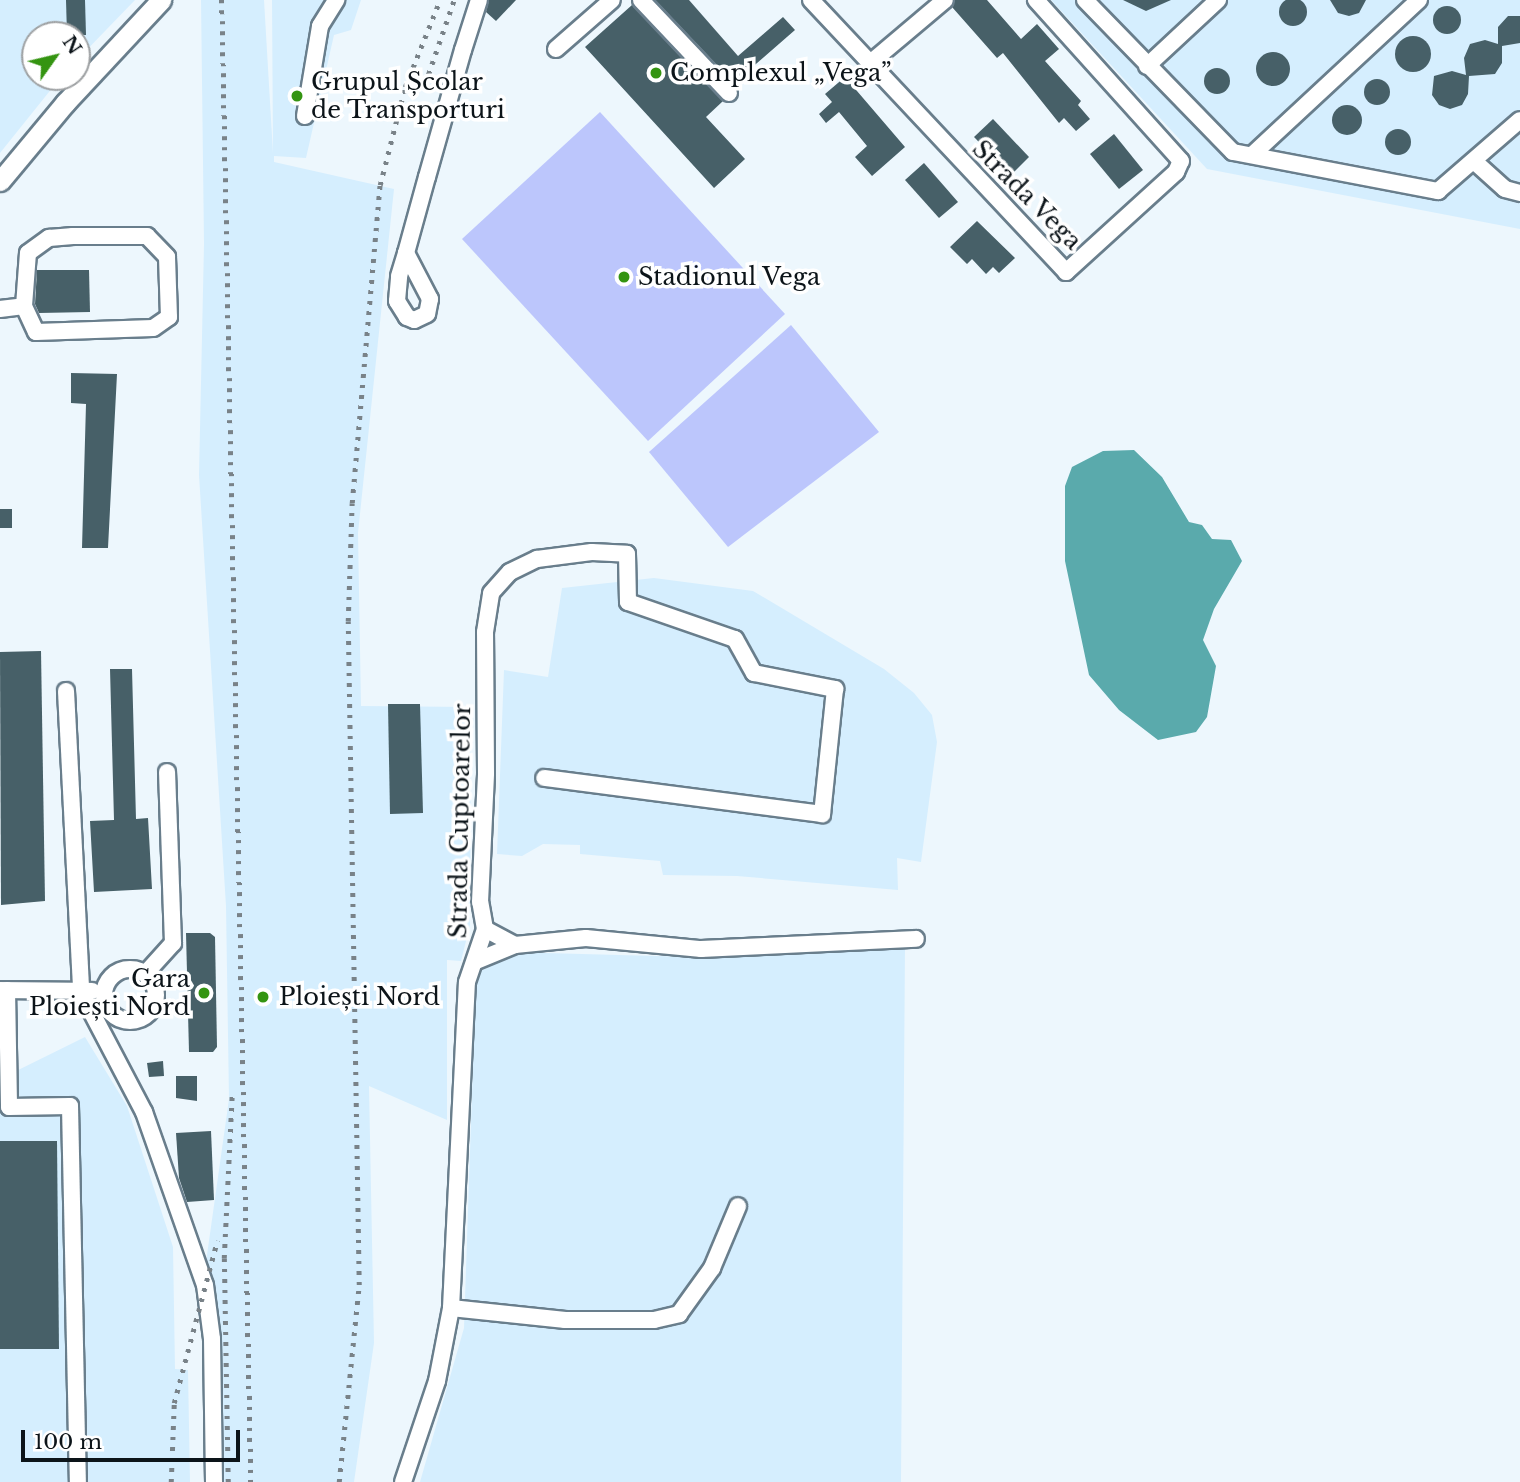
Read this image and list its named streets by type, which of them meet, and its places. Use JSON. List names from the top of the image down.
{
  "streets": {
    "street": ["Strada Vega", "Strada Cuptoarelor"]
  },
  "places": [
    "Complexul „Vega”",
    "Grupul Școlar de Transporturi",
    "Stadionul Vega",
    "Gara Ploiești Nord",
    "Ploiești Nord"
  ],
  "scale_bar": "100 m",
  "north": "top right"
}
